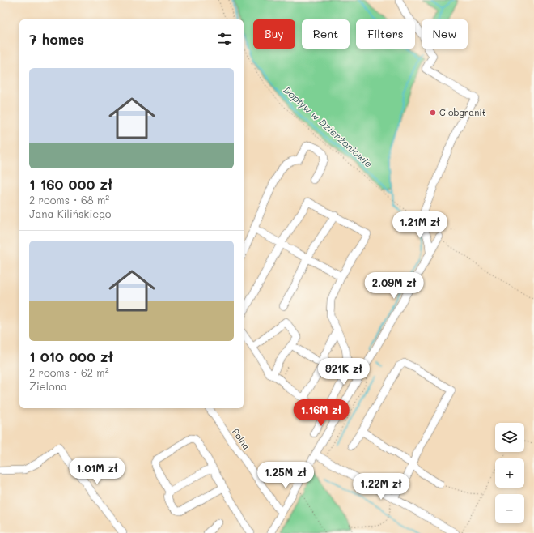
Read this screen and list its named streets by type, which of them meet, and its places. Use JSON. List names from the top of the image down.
{
  "streets": {
    "street": ["Polna"]
  },
  "water": ["Dopływ w Dzierżoniowie"],
  "places": ["Globgranit"],
  "page": {
    "chip": [
      "Buy",
      "Rent",
      "Filters",
      "New"
    ],
    "heading": "7 homes",
    "list": [
      {
        "name": "1 160 000 zł",
        "note": "2 rooms · 68 m² · Jana Kilińskiego"
      },
      {
        "name": "1 010 000 zł",
        "note": "2 rooms · 62 m² · Zielona"
      }
    ],
    "price": [
      "1.21M zł",
      "2.09M zł",
      "921K zł",
      "1.16M zł",
      "1.01M zł",
      "1.25M zł",
      "1.22M zł"
    ],
    "map_buttons": ["+", "−"]
  }
}
